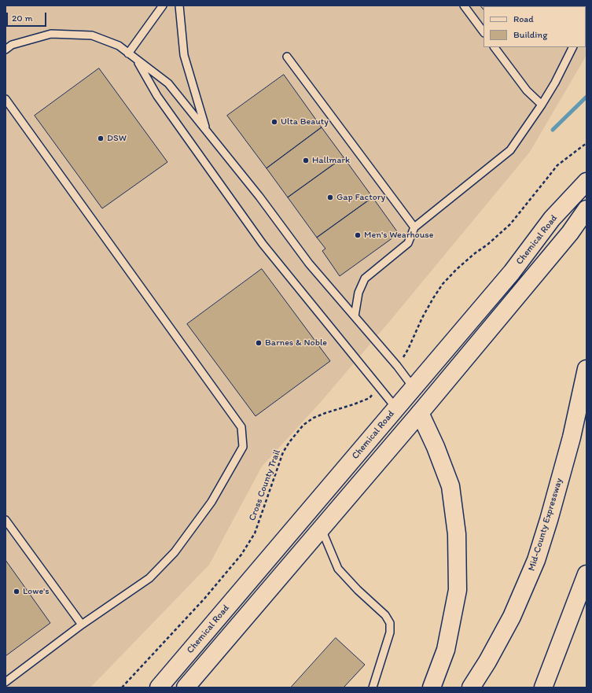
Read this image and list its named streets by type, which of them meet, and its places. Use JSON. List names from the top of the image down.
{
  "streets": {
    "main road": ["Chemical Road", "Mid-County Expressway"],
    "path": ["Cross County Trail"]
  },
  "places": [
    "Ulta Beauty",
    "DSW",
    "Hallmark",
    "Gap Factory",
    "Men's Wearhouse",
    "Barnes & Noble",
    "Lowe's"
  ],
  "legend": ["Road", "Building"],
  "scale_bar": "20 m"
}
